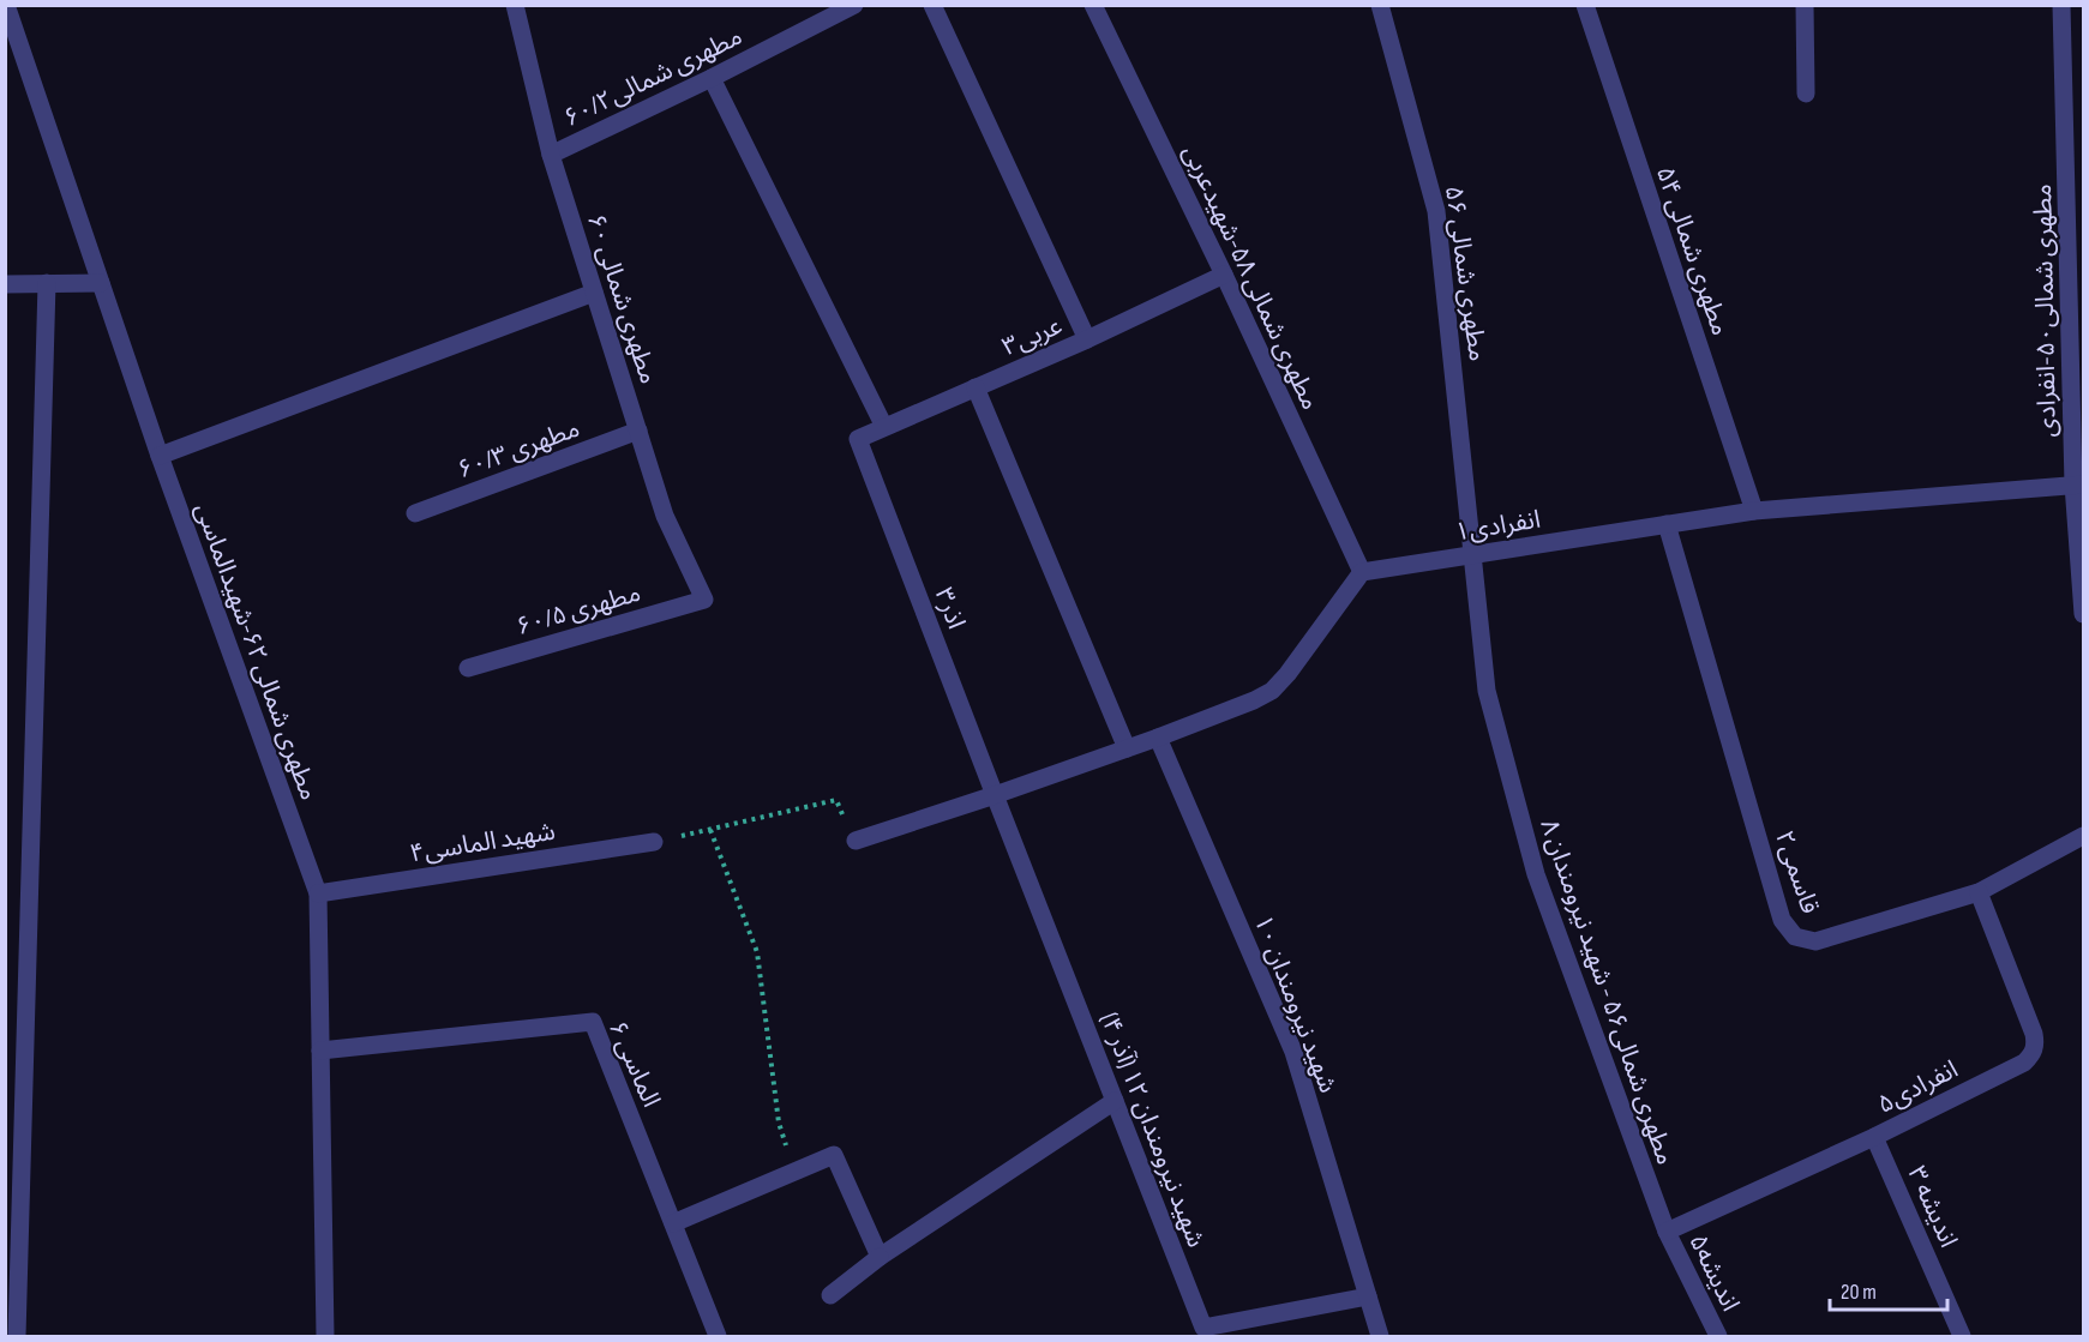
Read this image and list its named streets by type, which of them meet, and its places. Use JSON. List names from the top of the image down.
{
  "streets": {
    "street": [
      "مطهری شمالی۶۰/۲",
      "مطهری شمالی ۵۴",
      "مطهری شمالی ۵۶",
      "مطهری شمالی ۵۸-شهیدعربی",
      "مطهری شمالی ۶۰",
      "مطهری شمالی۵۰-انفرادی",
      "عربی۳",
      "مطهری ۶۰/۳",
      "انفرادی۱",
      "اذر۳",
      "مطهری ۶۰/۵",
      "مطهری شمالی ۶۲-شهیدالماسی",
      "شهید الماسی۴",
      "قاسمی۲",
      "مطهری شمالی۵۶ - شهید نیرومندان ۸",
      "شهید نیرومندان ۱۰",
      "الماسی ۶",
      "انفرادی۵",
      "شهید نیرومندان ۱۲ (آذر ۴)",
      "اندیشه ۳",
      "اندیشه۵"
    ]
  },
  "crossings": [
    ["مطهری شمالی۶۰/۲", "مطهری شمالی ۶۰"],
    ["مطهری شمالی ۵۴", "انفرادی۱"],
    ["مطهری شمالی ۵۶", "انفرادی۱"],
    ["مطهری شمالی ۵۶", "مطهری شمالی۵۶ - شهید نیرومندان ۸"],
    ["مطهری شمالی ۵۸-شهیدعربی", "عربی۳"],
    ["مطهری شمالی ۵۸-شهیدعربی", "انفرادی۱"],
    ["مطهری شمالی ۶۰", "مطهری ۶۰/۳"],
    ["مطهری شمالی ۶۰", "مطهری ۶۰/۵"],
    ["مطهری شمالی۵۰-انفرادی", "انفرادی۱"],
    ["عربی۳", "اذر۳"],
    ["انفرادی۱", "قاسمی۲"],
    ["انفرادی۱", "مطهری شمالی۵۶ - شهید نیرومندان ۸"],
    ["اذر۳", "شهید نیرومندان ۱۲ (آذر ۴)"],
    ["مطهری شمالی ۶۲-شهیدالماسی", "شهید الماسی۴"],
    ["مطهری شمالی ۶۲-شهیدالماسی", "الماسی ۶"],
    ["قاسمی۲", "انفرادی۵"],
    ["مطهری شمالی۵۶ - شهید نیرومندان ۸", "انفرادی۵"],
    ["مطهری شمالی۵۶ - شهید نیرومندان ۸", "اندیشه۵"],
    ["شهید نیرومندان ۱۰", "شهید نیرومندان ۱۲ (آذر ۴)"],
    ["انفرادی۵", "اندیشه ۳"],
    ["انفرادی۵", "اندیشه۵"]
  ],
  "scale_bar": "20 m"
}
